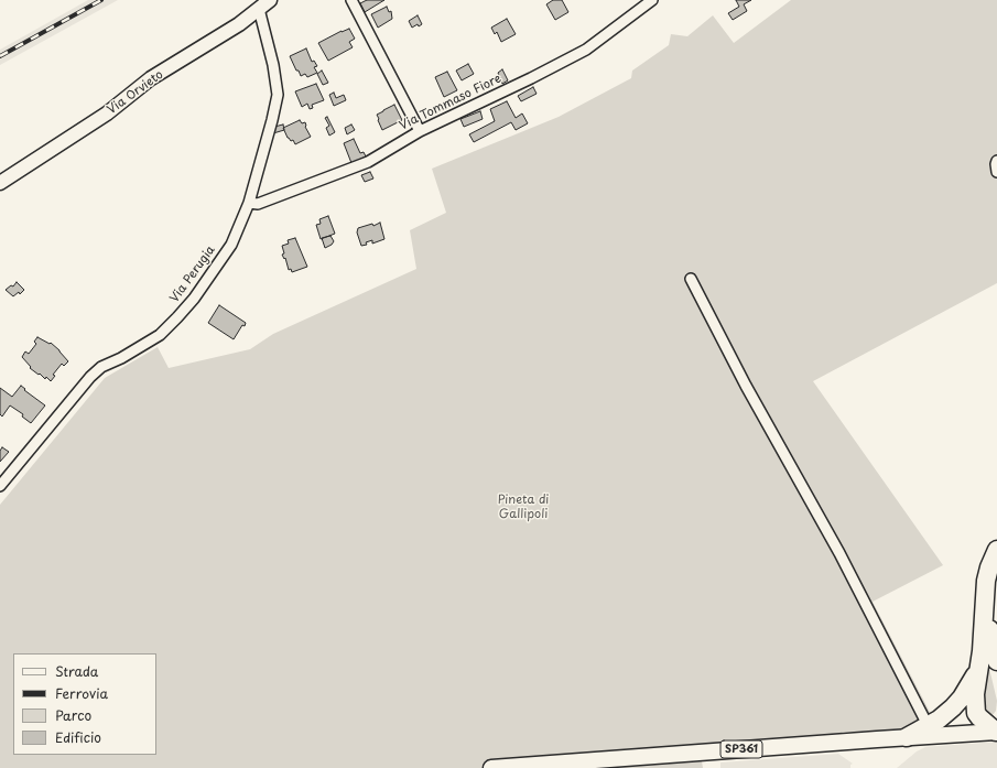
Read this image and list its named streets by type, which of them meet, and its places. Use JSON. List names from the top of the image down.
{
  "streets": {
    "main road": ["SP361"],
    "street": ["Via Orvieto", "Via Tommaso Fiore", "Via Perugia"]
  },
  "crossings": [
    ["Via Orvieto", "Via Perugia"],
    ["Via Tommaso Fiore", "Via Perugia"]
  ],
  "parks": ["Pineta di Gallipoli"],
  "legend": [
    "Strada",
    "Ferrovia",
    "Parco",
    "Edificio"
  ]
}
